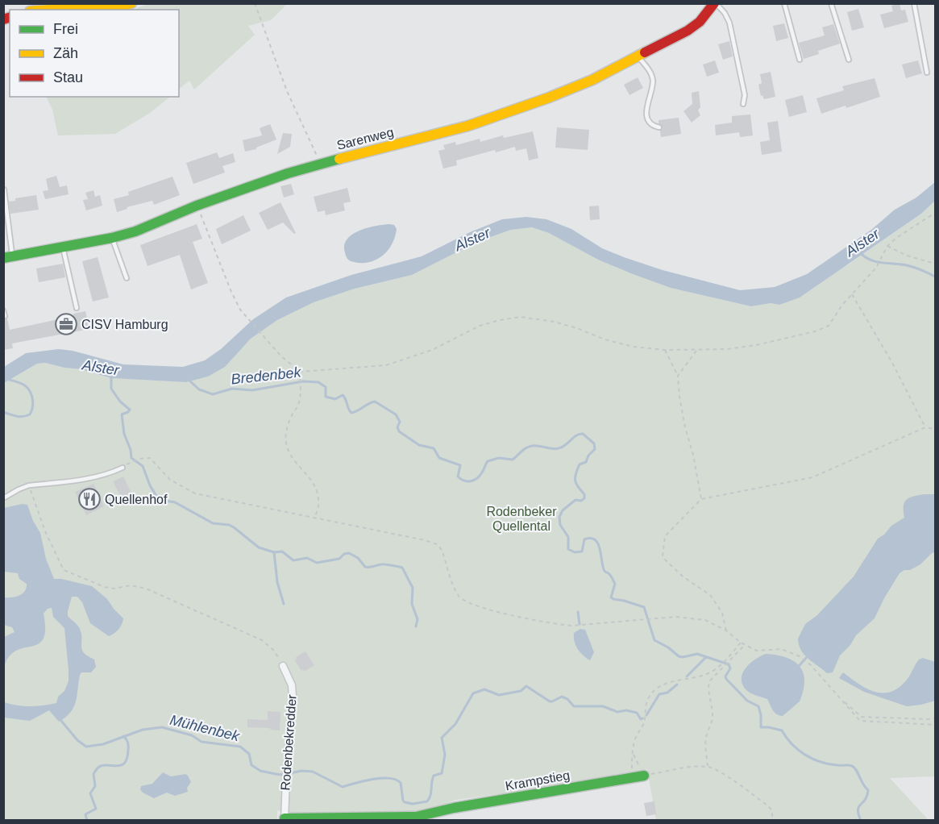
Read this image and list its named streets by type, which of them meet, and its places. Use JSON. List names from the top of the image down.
{
  "streets": {
    "street": ["Sarenweg", "Rodenbekredder", "Krampstieg"]
  },
  "crossings": [
    ["Rodenbekredder", "Krampstieg"]
  ],
  "water": ["Alster", "Bredenbek", "Mühlenbek"],
  "parks": ["Rodenbeker Quellental"],
  "places": {
    "office": ["CISV Hamburg"],
    "restaurant": ["Quellenhof"]
  },
  "legend": ["Frei", "Zäh", "Stau"]
}
